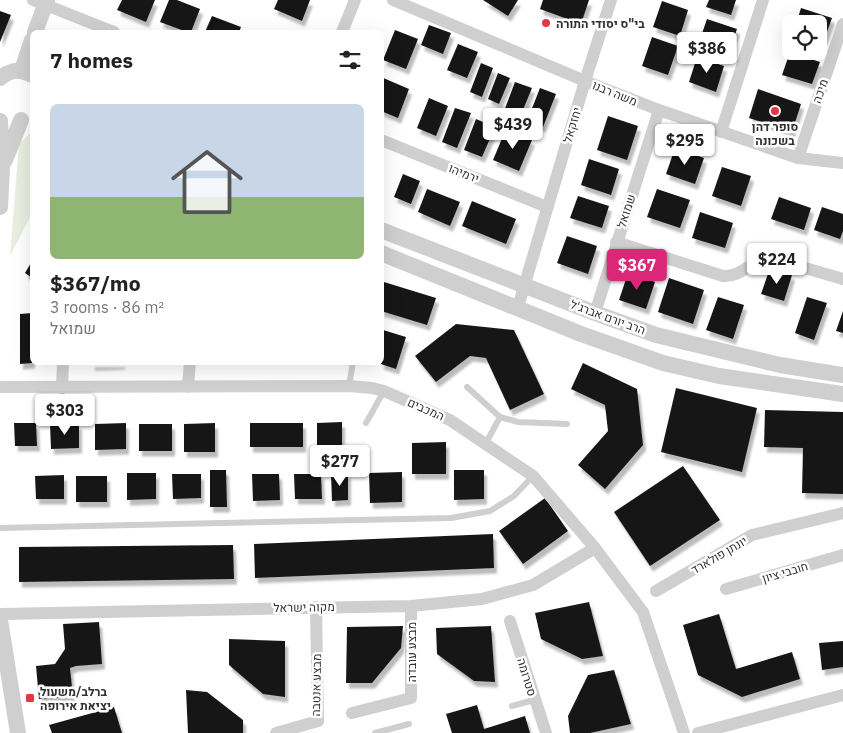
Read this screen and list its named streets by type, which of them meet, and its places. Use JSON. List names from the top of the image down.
{
  "streets": {
    "street": [
      "מיכה",
      "משה רבנו",
      "יחזקאל",
      "ירמיהו",
      "שמואל",
      "הרב יורם אברג'ל",
      "המכבים",
      "יונתן פולארד",
      "חובבי ציון",
      "מקוה ישראל",
      "מבצע עובדה",
      "סטרומה",
      "מבצע אנטבה"
    ]
  },
  "crossings": [
    ["מיכה", "משה רבנו"],
    ["משה רבנו", "יחזקאל"],
    ["משה רבנו", "שמואל"],
    ["יחזקאל", "ירמיהו"],
    ["יחזקאל", "הרב יורם אברג'ל"],
    ["שמואל", "הרב יורם אברג'ל"],
    ["המכבים", "מקוה ישראל"],
    ["מקוה ישראל", "מבצע עובדה"],
    ["מקוה ישראל", "מבצע אנטבה"]
  ],
  "places": {
    "other": ["בי\"ס יסודי התורה", "סופר דהן בשכונה"],
    "transit": ["ברלב/משעול יציאת אירופה"]
  },
  "page": {
    "heading": "7 homes",
    "price": [
      "$386",
      "$439",
      "$295",
      "$224",
      "$367",
      "$303",
      "$277"
    ],
    "list": [
      {
        "name": "$367/mo",
        "note": "3 rooms · 86 m² · שמואל"
      }
    ]
  }
}
